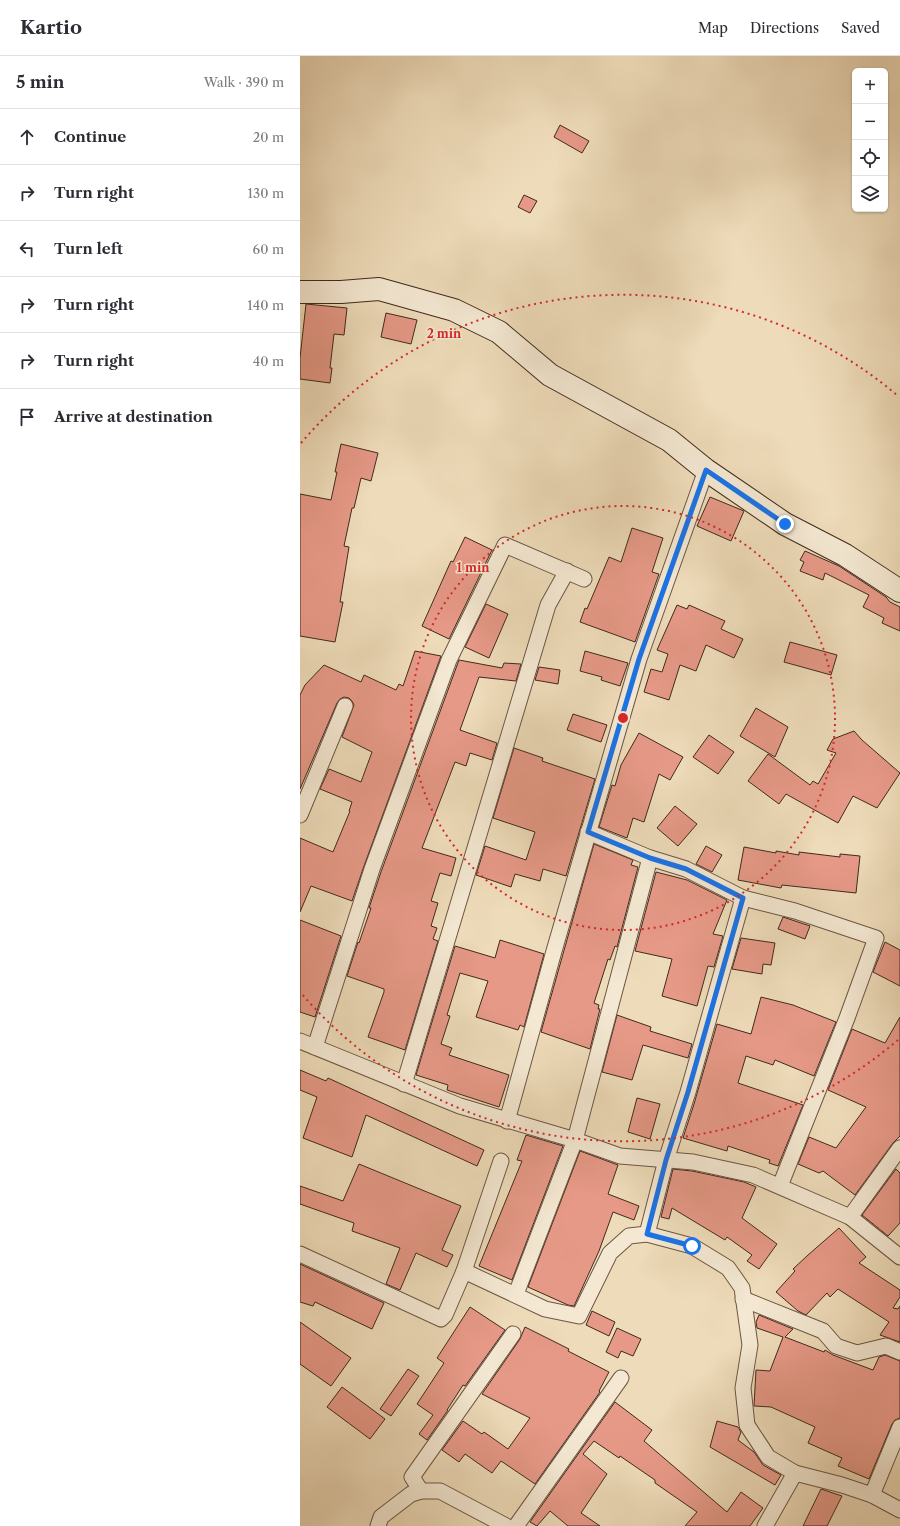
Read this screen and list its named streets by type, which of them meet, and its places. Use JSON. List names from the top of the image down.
{
  "page": {
    "header": "Kartio",
    "nav": ["Map", "Directions", "Saved"],
    "heading": ["5 min", "Walk · 390 m"],
    "map_buttons": ["+", "−"],
    "list": [
      ["Continue", "20 m"],
      ["Turn right", "130 m"],
      ["Turn left", "60 m"],
      ["Turn right", "140 m"],
      ["Turn right", "40 m"],
      "Arrive at destination"
    ]
  },
  "rings": ["2 min", "1 min"]
}
